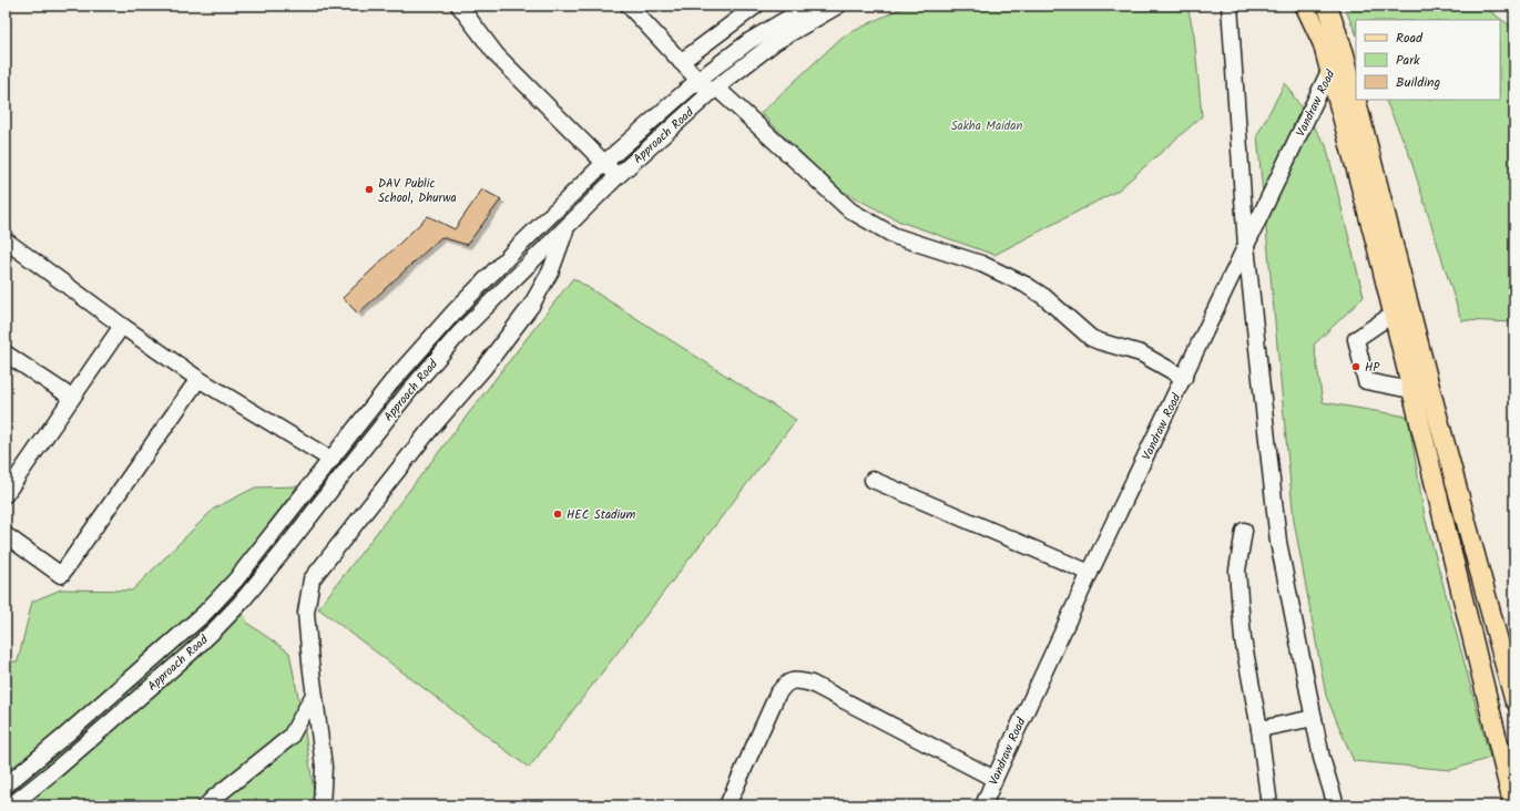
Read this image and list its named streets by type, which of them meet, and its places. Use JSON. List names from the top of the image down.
{
  "streets": {
    "street": ["Vandraw Road", "Approach Road"]
  },
  "parks": ["Sakha Maidan"],
  "places": ["DAV Public School, Dhurwa", "HP", "HEC Stadium"],
  "legend": ["Road", "Park", "Building"]
}
